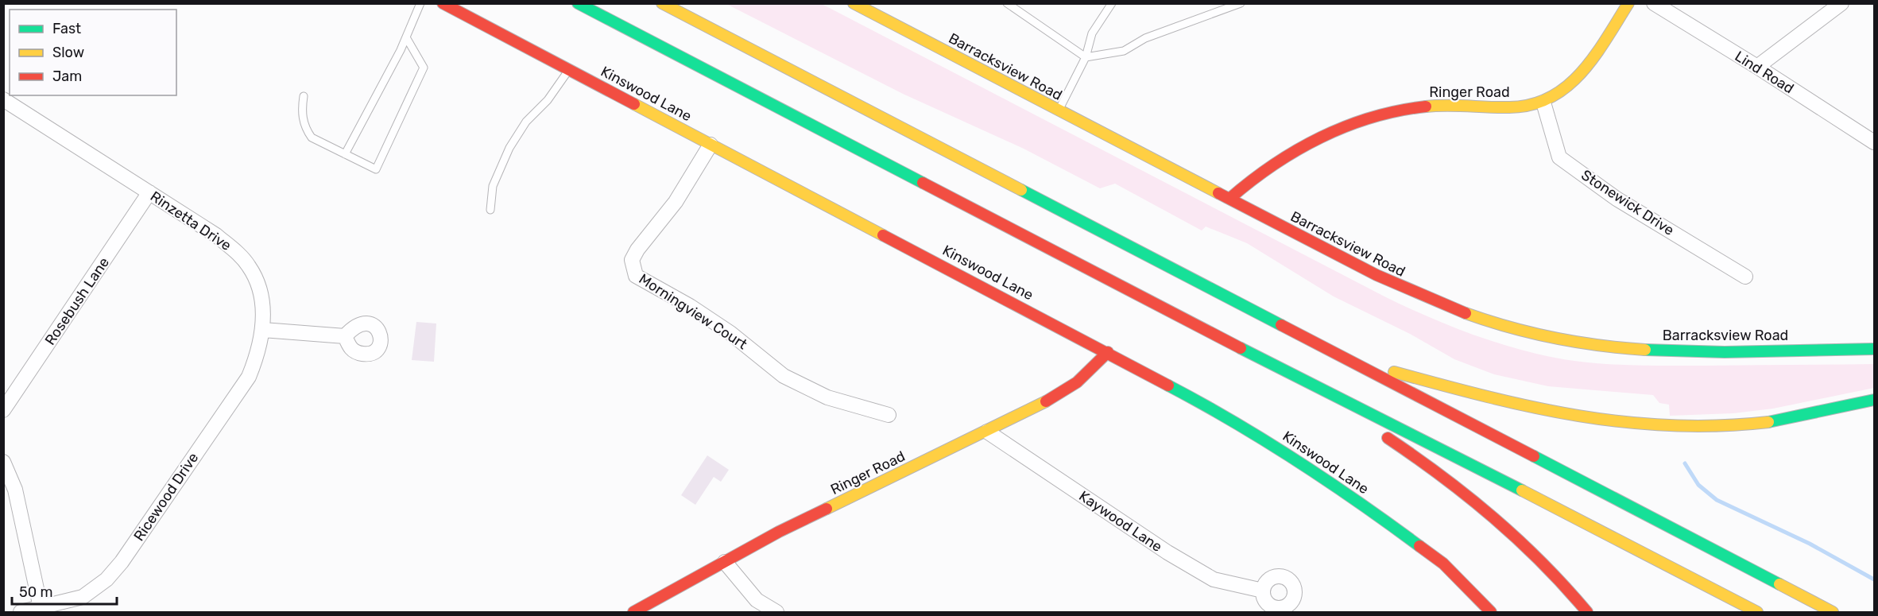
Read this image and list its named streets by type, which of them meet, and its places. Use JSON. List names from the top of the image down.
{
  "streets": {
    "main road": ["Barracksview Road", "Ringer Road", "Kinswood Lane"],
    "street": [
      "Lind Road",
      "Stonewick Drive",
      "Rinzetta Drive",
      "Rosebush Lane",
      "Morningview Court",
      "Ricewood Drive",
      "Kaywood Lane"
    ]
  },
  "crossings": [
    ["Barracksview Road", "Ringer Road"],
    ["Ringer Road", "Kinswood Lane"],
    ["Ringer Road", "Stonewick Drive"],
    ["Ringer Road", "Kaywood Lane"],
    ["Kinswood Lane", "Morningview Court"],
    ["Rinzetta Drive", "Rosebush Lane"],
    ["Rinzetta Drive", "Ricewood Drive"]
  ],
  "legend": ["Fast", "Slow", "Jam"],
  "scale_bar": "50 m"
}
